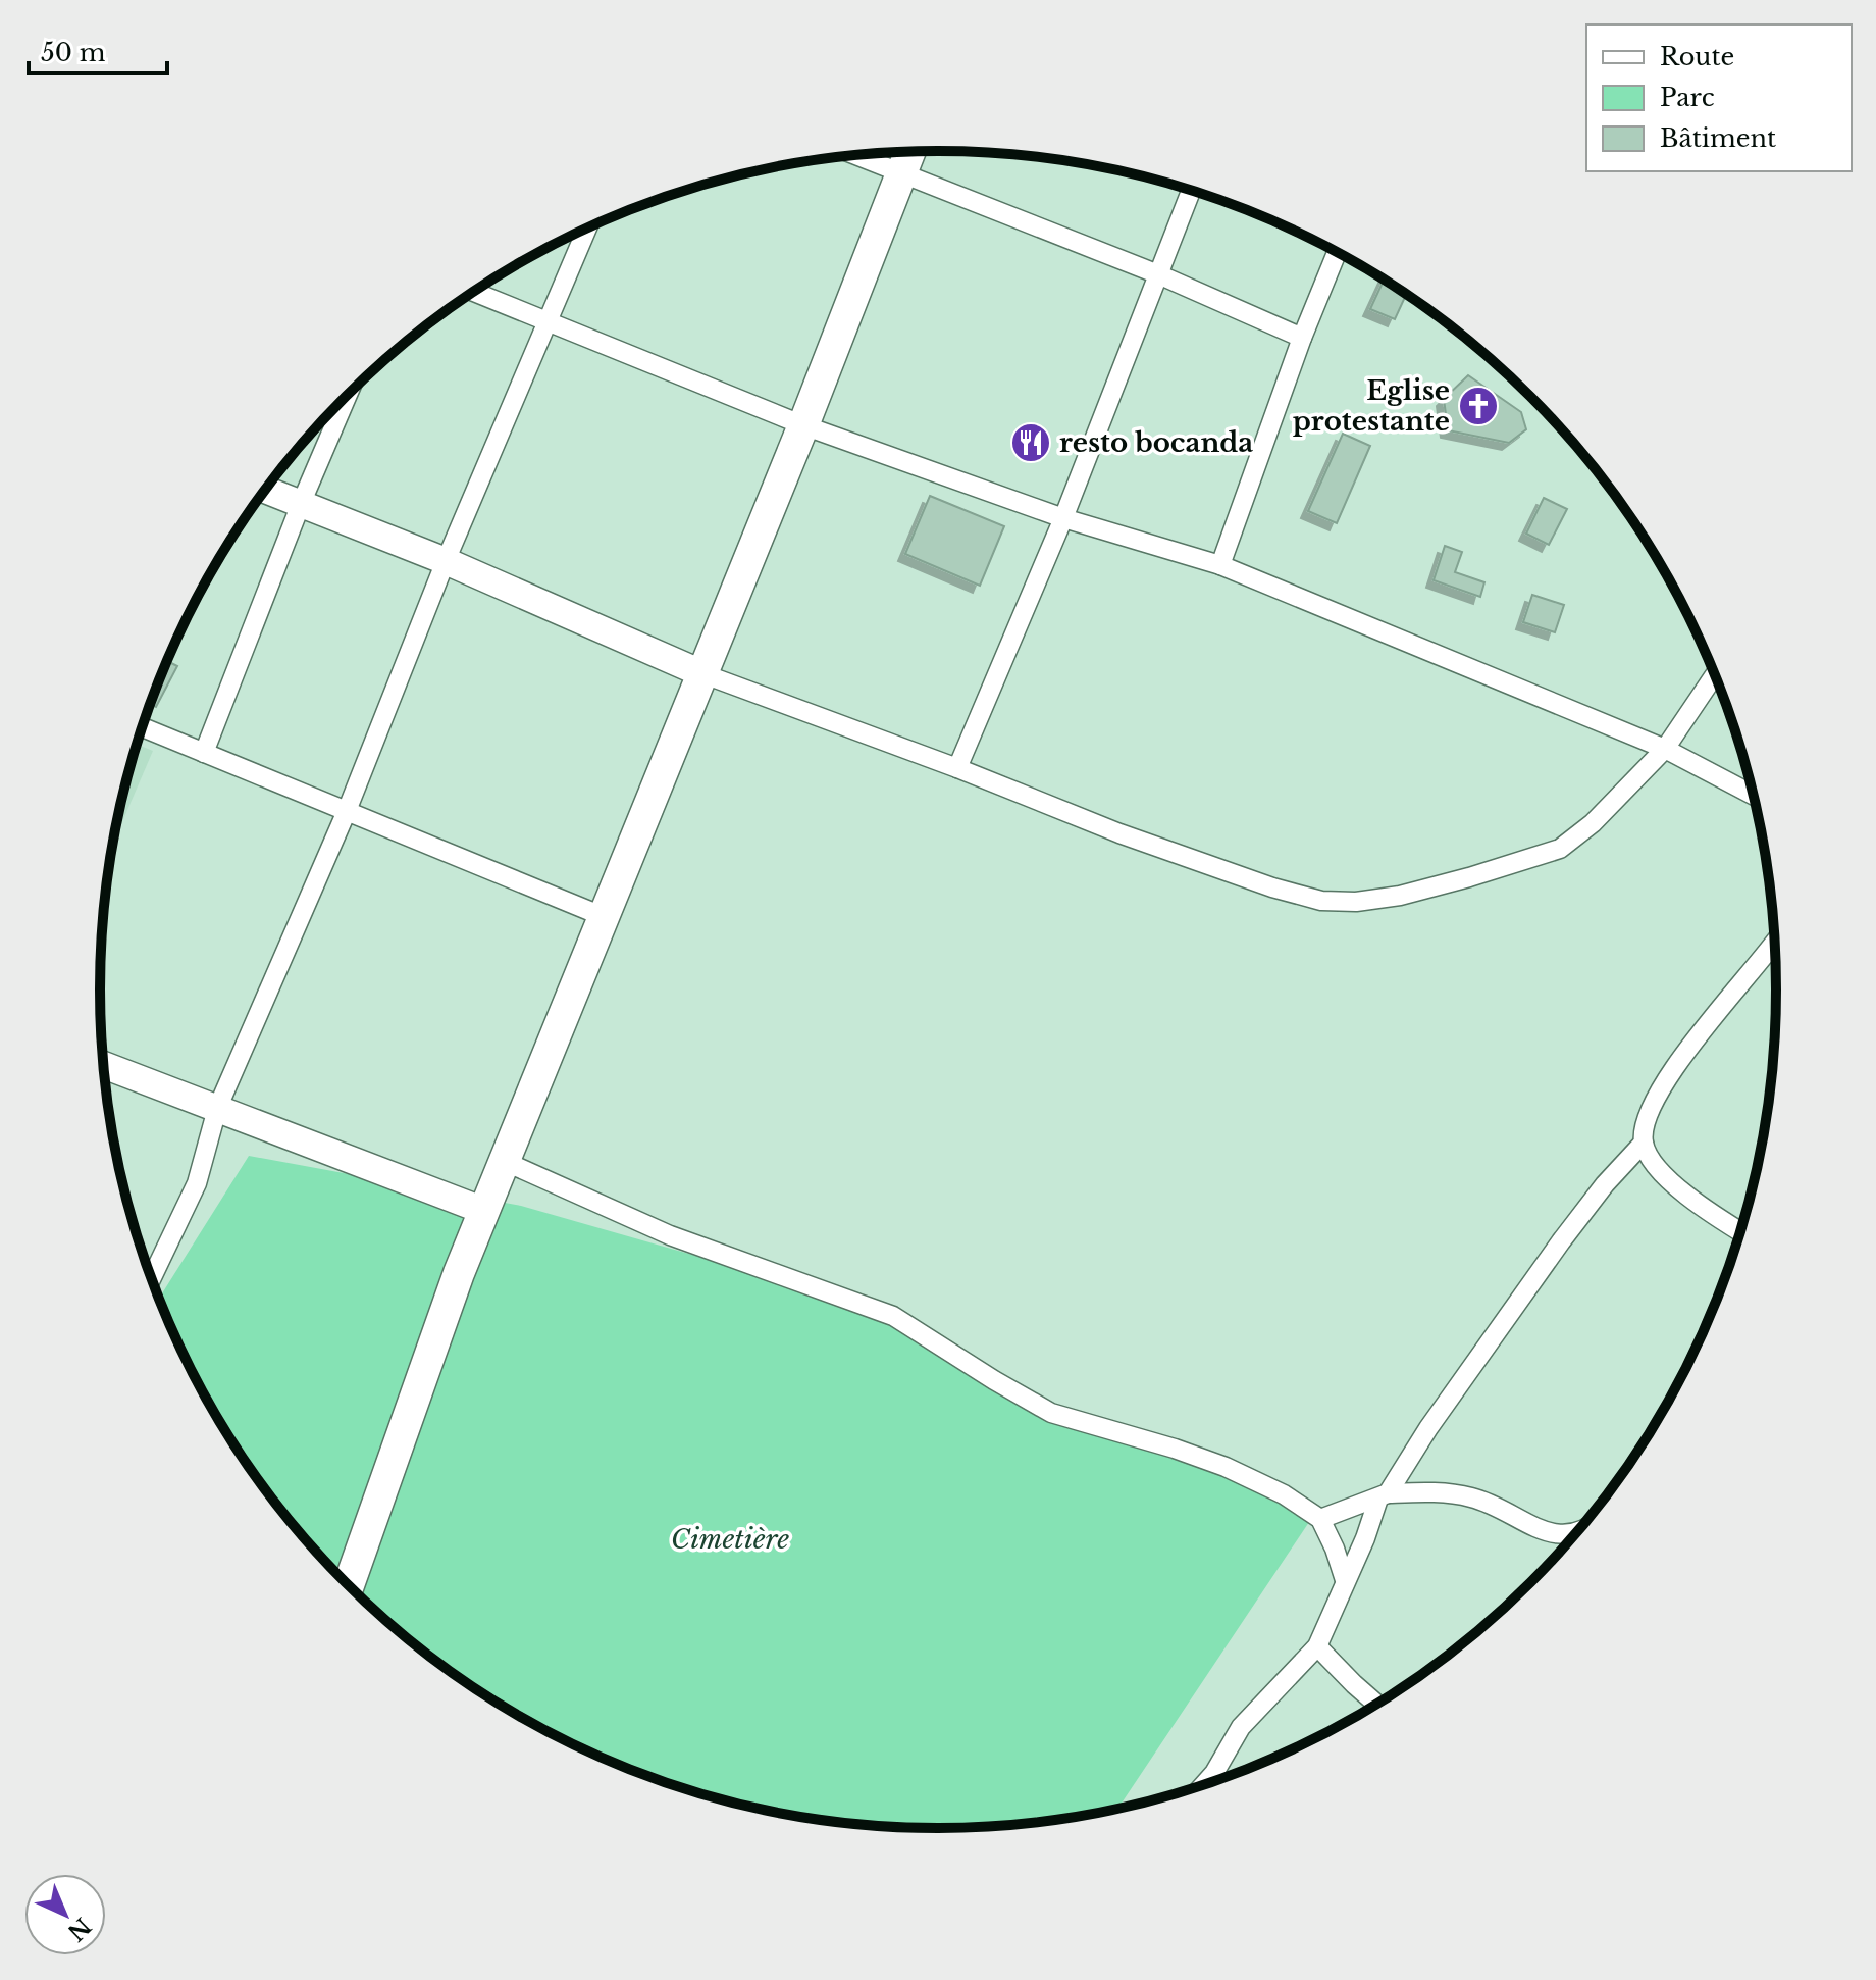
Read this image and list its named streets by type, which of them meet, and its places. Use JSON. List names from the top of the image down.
{
  "parks": ["Cimetière"],
  "places": {
    "church": ["Eglise protestante"],
    "restaurant": ["resto bocanda"]
  },
  "legend": ["Route", "Parc", "Bâtiment"],
  "scale_bar": "50 m",
  "north": "bottom right"
}
